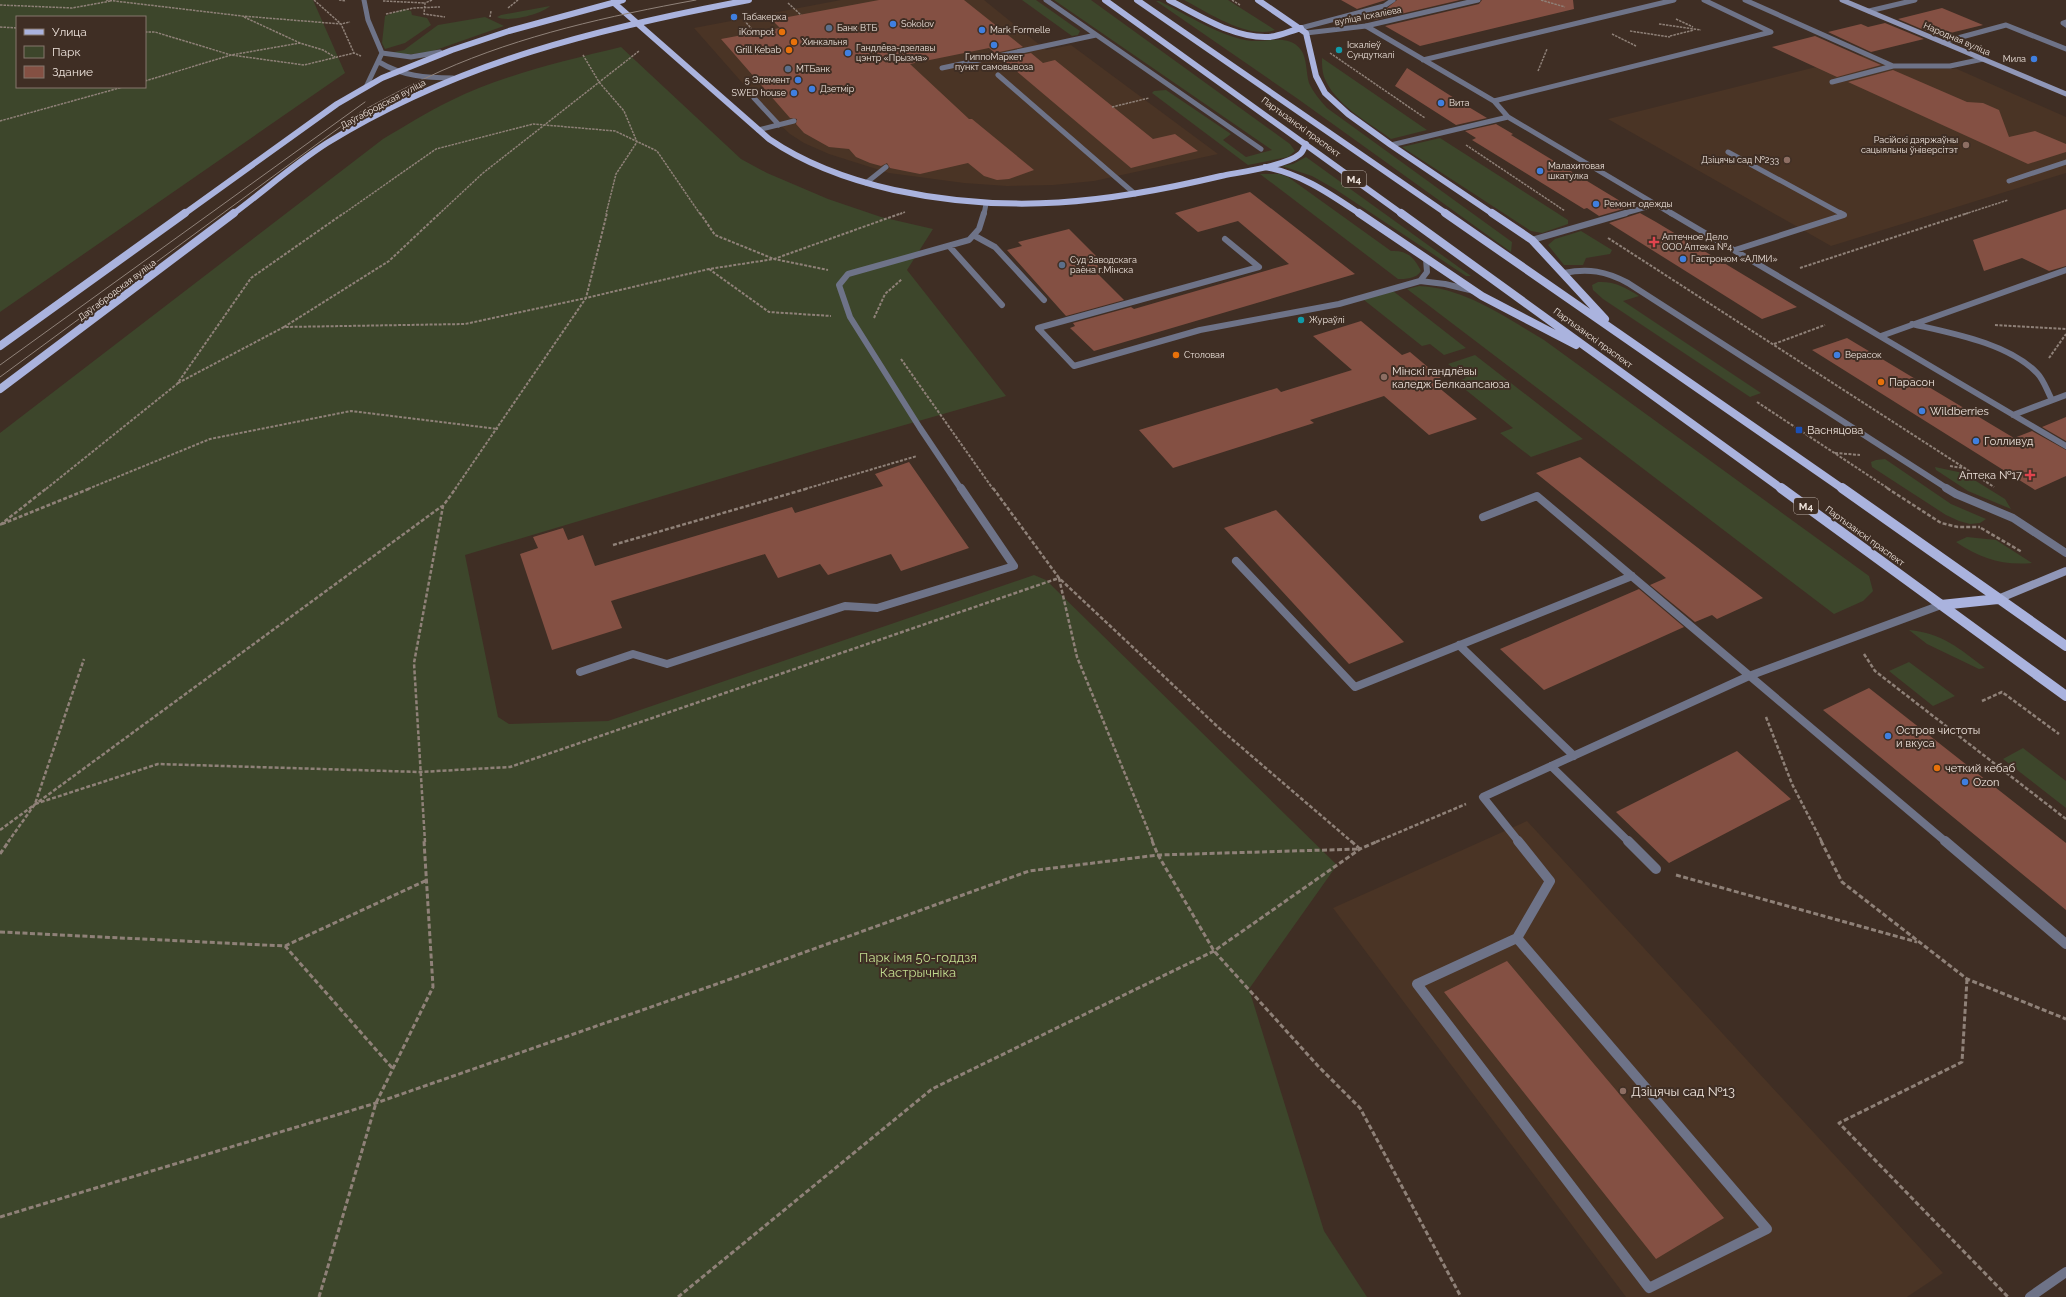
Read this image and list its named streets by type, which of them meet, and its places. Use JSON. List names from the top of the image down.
{
  "streets": {
    "main road": ["Даўгабродская вуліца", "Партызанскі праспект", "М4"],
    "street": ["вуліца Іскаліева", "Народная вуліца"]
  },
  "parks": ["Парк імя 50-годдзя Кастрычніка"],
  "places": {
    "other": [
      "Табакерка",
      "Sokolov",
      "Банк ВТБ",
      "Mark Formelle",
      "iKompot",
      "Хинкальня",
      "ГиппоМаркет пункт самовывоза",
      "Grill Kebab",
      "Іскаліеў Сундуткалі",
      "Гандлёва-дзелавы цэнтр «Прызма»",
      "Мила",
      "МТБанк",
      "5 Элемент",
      "Дзетмір",
      "SWED house",
      "Вита",
      "Расійскі дзяржаўны сацыяльны ўніверсітэт",
      "Дзіцячы сад №233",
      "Малахитовая шкатулка",
      "Ремонт одежды",
      "Гастроном «АЛМИ»",
      "Суд Заводскага раёна г.Мінска",
      "Жураўлі",
      "Столовая",
      "Верасок",
      "Мінскі гандлёвы каледж Белкаапсаюза",
      "Парасон",
      "Wildberries",
      "Голливуд",
      "Остров чистоты и вкуса",
      "четкий кебаб",
      "Ozon",
      "Дзіцячы сад №13"
    ],
    "health": ["Аптечное Дело ООО Аптека №4", "Аптека №17"],
    "transit": ["Васняцова"]
  },
  "legend": ["Улица", "Парк", "Здание"]
}
